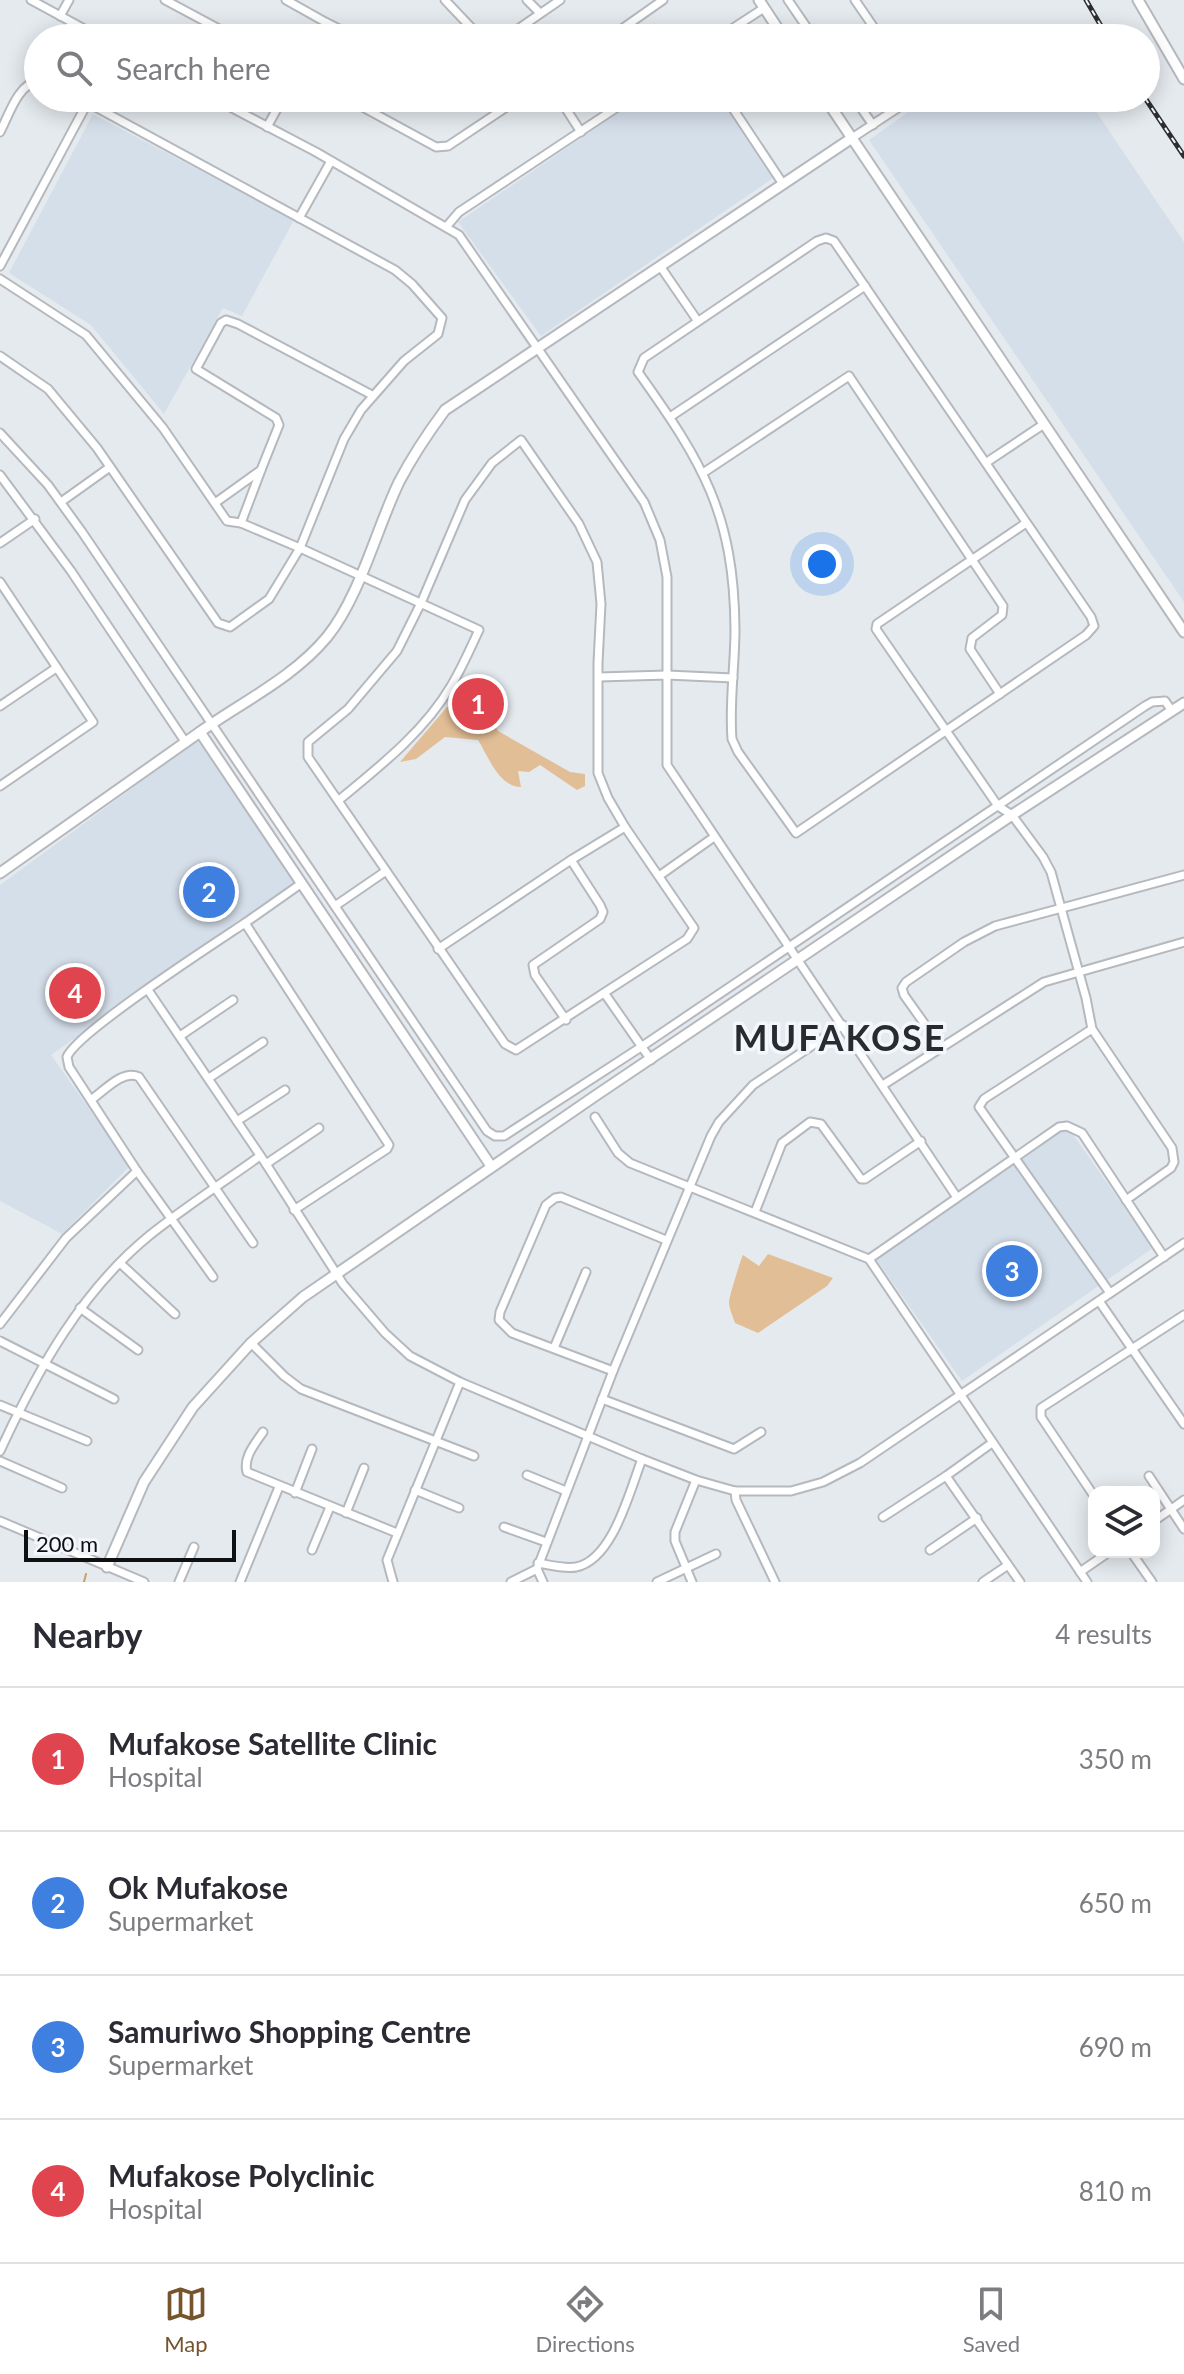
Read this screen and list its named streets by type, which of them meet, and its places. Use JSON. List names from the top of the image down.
{
  "districts": ["MUFAKOSE"],
  "scale_bar": "200 m",
  "page": {
    "search": "Search here",
    "pins": [
      "1",
      "2",
      "4",
      "3"
    ],
    "scale": "200 m",
    "heading": ["Nearby", "4 results"],
    "list": [
      {
        "mark": "1",
        "name": "Mufakose Satellite Clinic",
        "note": "Hospital",
        "value": "350 m"
      },
      {
        "mark": "2",
        "name": "Ok Mufakose",
        "note": "Supermarket",
        "value": "650 m"
      },
      {
        "mark": "3",
        "name": "Samuriwo Shopping Centre",
        "note": "Supermarket",
        "value": "690 m"
      },
      {
        "mark": "4",
        "name": "Mufakose Polyclinic",
        "note": "Hospital",
        "value": "810 m"
      }
    ],
    "nav": ["Map", "Directions", "Saved"]
  }
}
